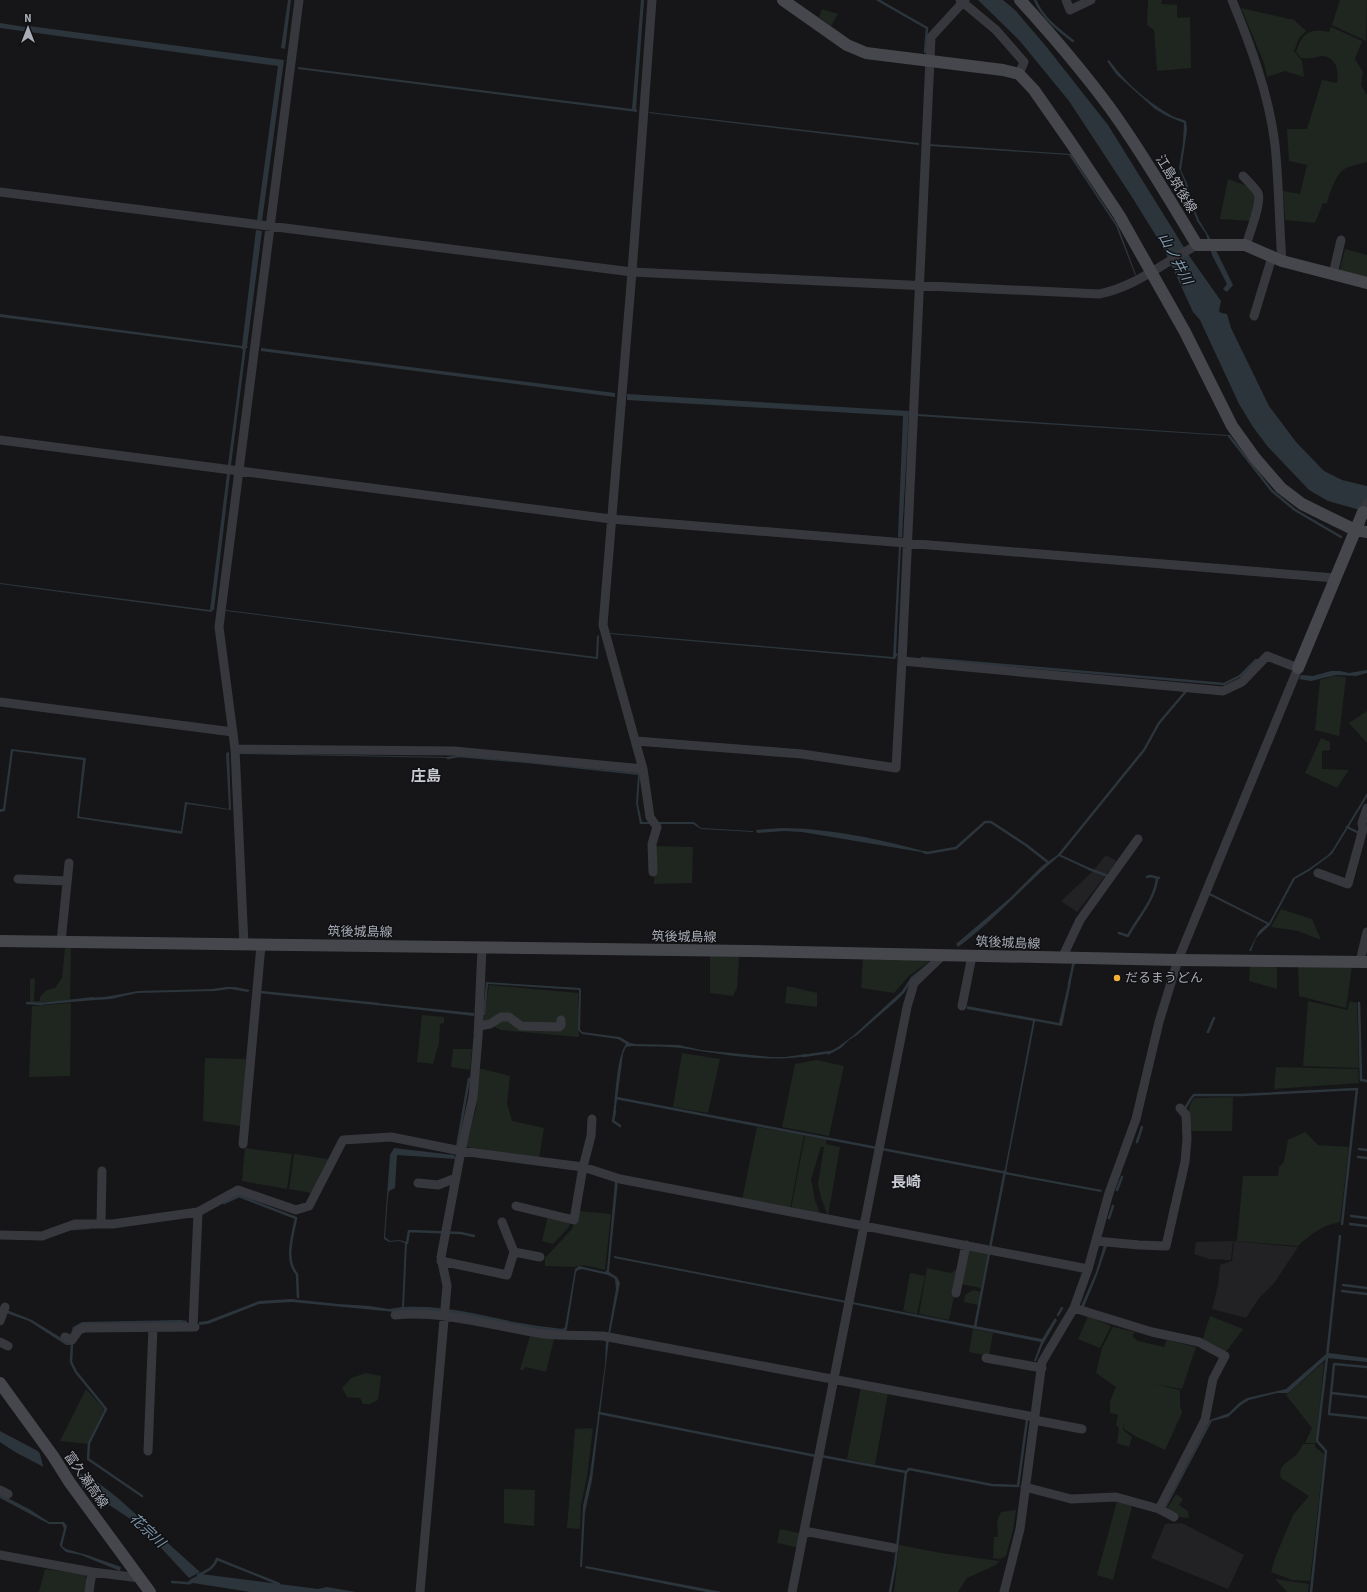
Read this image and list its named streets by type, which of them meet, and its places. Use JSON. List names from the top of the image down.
{
  "streets": {
    "main road": ["江島筑後線", "筑後城島線", "富久瀬高線"]
  },
  "districts": ["庄島", "長崎"],
  "water": ["山ノ井川", "花宗川"],
  "places": ["だるまうどん"],
  "north": "top"
}
